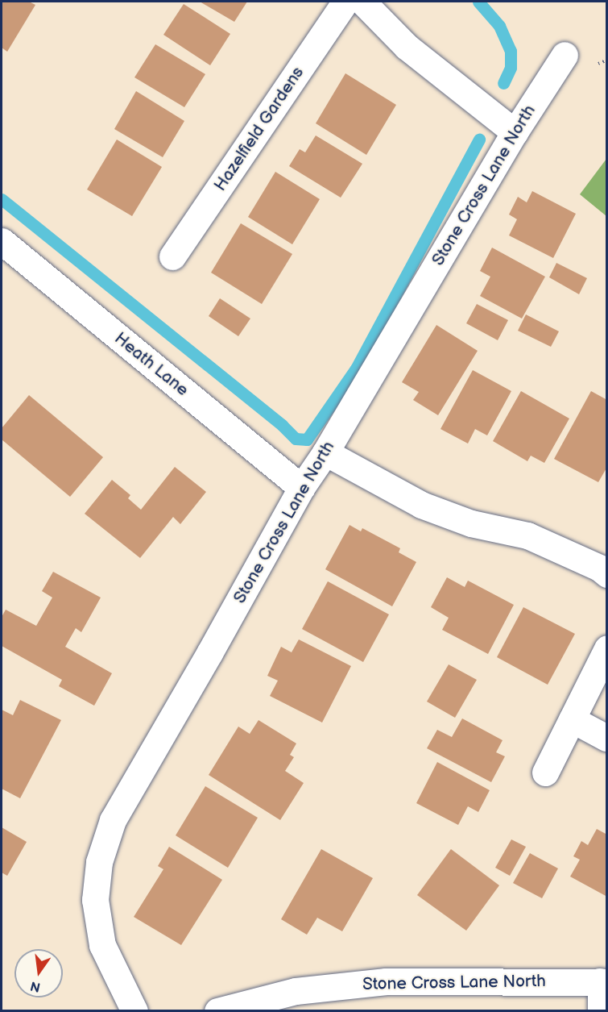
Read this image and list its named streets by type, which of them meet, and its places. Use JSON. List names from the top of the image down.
{
  "streets": {
    "street": ["Hazelfield Gardens", "Stone Cross Lane North", "Heath Lane"]
  },
  "crossings": [
    ["Stone Cross Lane North", "Heath Lane"]
  ],
  "north": "bottom"
}
